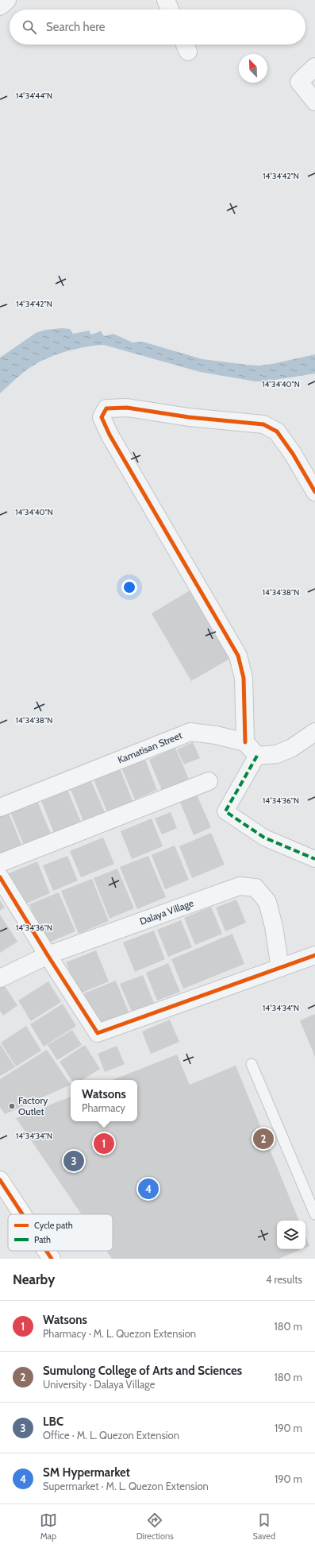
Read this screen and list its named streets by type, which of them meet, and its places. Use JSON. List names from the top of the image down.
{
  "streets": {
    "street": ["Kamatisan Street", "Dalaya Village"]
  },
  "places": ["Factory Outlet"],
  "legend": ["Cycle path", "Path"],
  "north": "top left",
  "page": {
    "search": "Search here",
    "popup": ["Watsons", "Pharmacy"],
    "pins": [
      "2",
      "1",
      "3",
      "4"
    ],
    "heading": ["Nearby", "4 results"],
    "list": [
      {
        "mark": "1",
        "name": "Watsons",
        "note": "Pharmacy · M. L. Quezon Extension",
        "value": "180 m"
      },
      {
        "mark": "2",
        "name": "Sumulong College of Arts and Sciences",
        "note": "University · Dalaya Village",
        "value": "180 m"
      },
      {
        "mark": "3",
        "name": "LBC",
        "note": "Office · M. L. Quezon Extension",
        "value": "190 m"
      },
      {
        "mark": "4",
        "name": "SM Hypermarket",
        "note": "Supermarket · M. L. Quezon Extension",
        "value": "190 m"
      }
    ],
    "nav": ["Map", "Directions", "Saved"]
  },
  "coordinates": [
    "14°34'44\"N",
    "14°34'42\"N",
    "14°34'40\"N",
    "14°34'38\"N",
    "14°34'36\"N",
    "14°34'34\"N"
  ]
}
